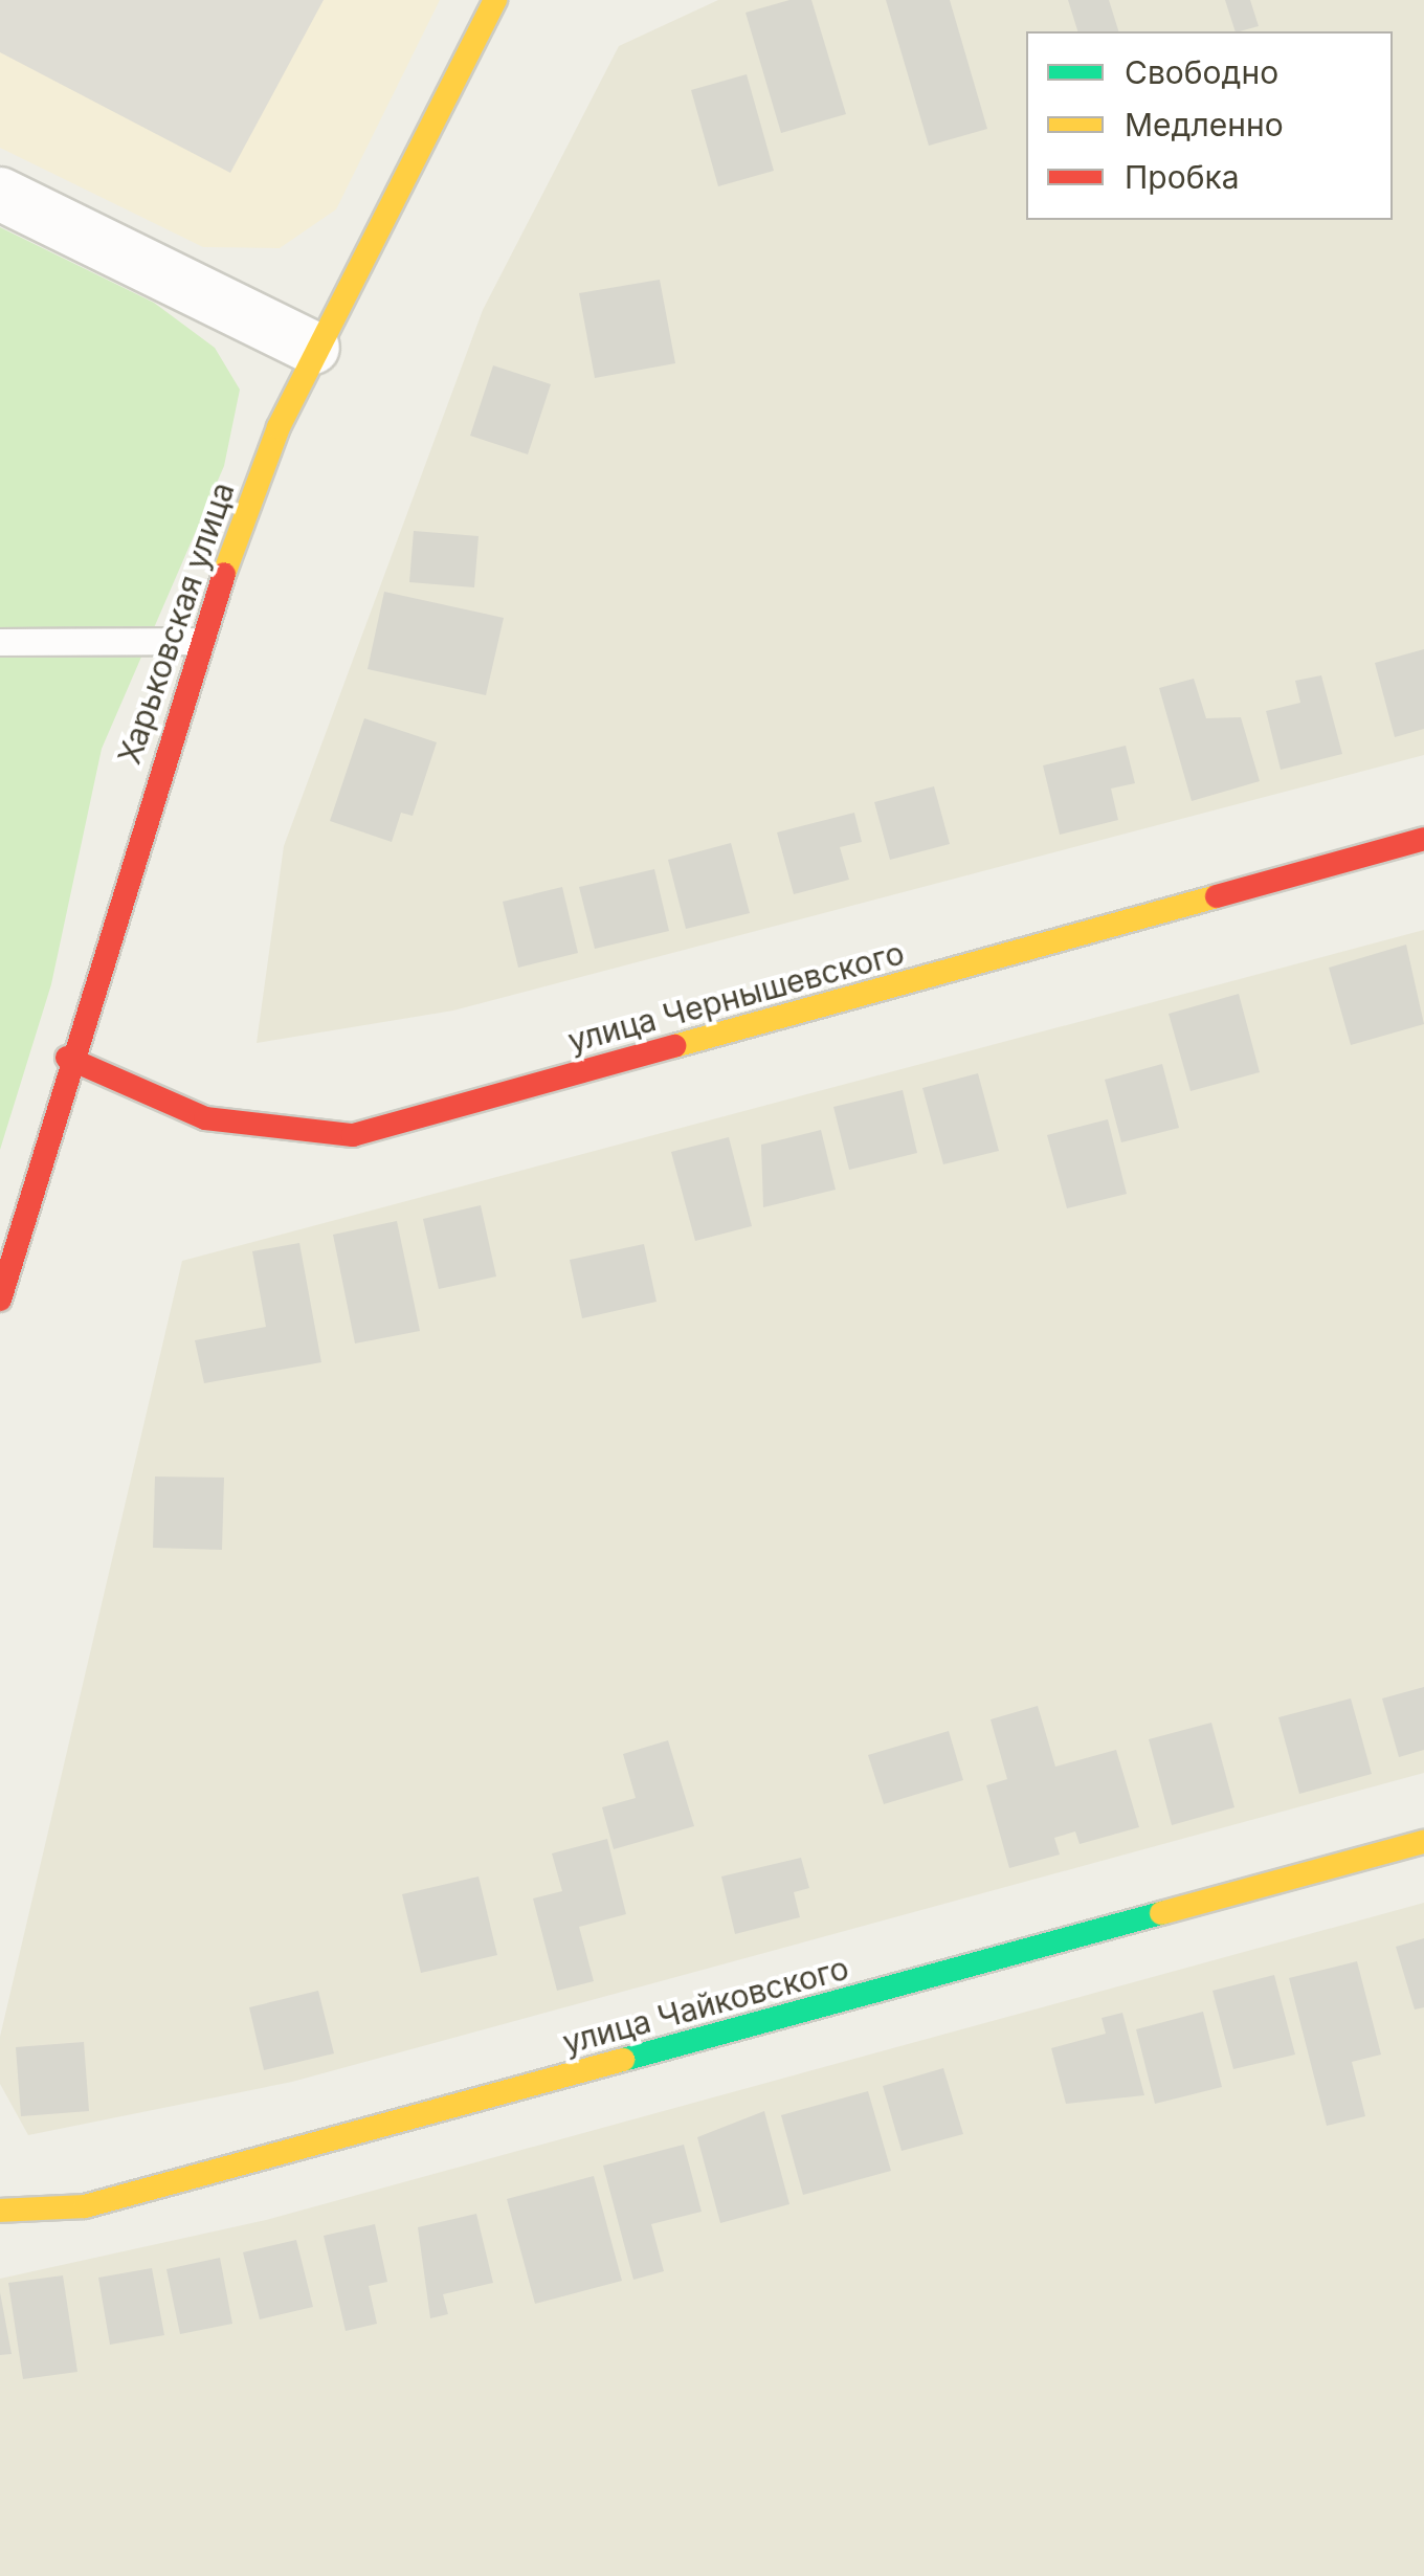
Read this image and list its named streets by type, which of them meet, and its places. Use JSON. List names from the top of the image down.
{
  "streets": {
    "street": ["Харьковская улица", "улица Чернышевского", "улица Чайковского"]
  },
  "crossings": [
    ["Харьковская улица", "улица Чернышевского"]
  ],
  "legend": ["Свободно", "Медленно", "Пробка"]
}
